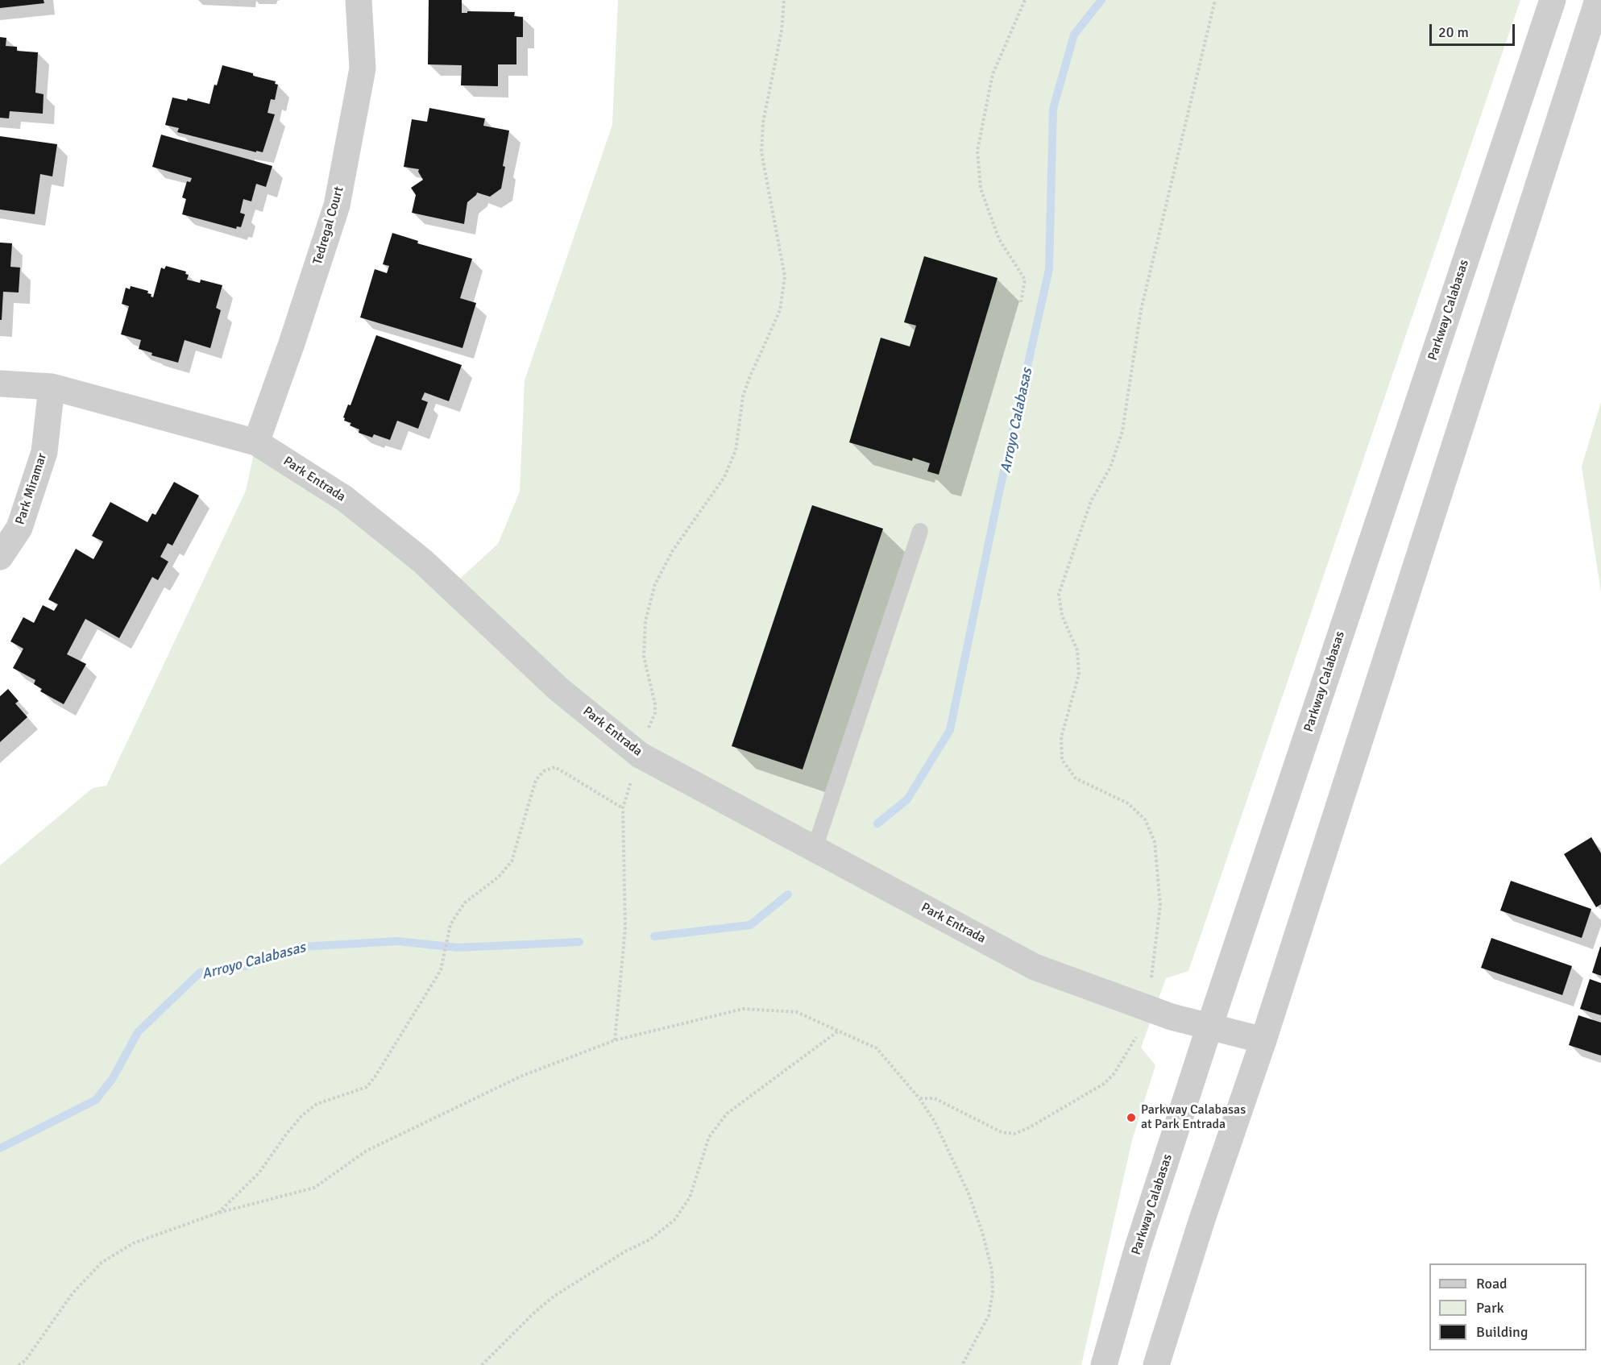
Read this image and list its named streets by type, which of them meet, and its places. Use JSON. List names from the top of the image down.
{
  "streets": {
    "street": [
      "Tedregal Court",
      "Parkway Calabasas",
      "Park Entrada",
      "Park Miramar"
    ]
  },
  "crossings": [
    ["Tedregal Court", "Park Entrada"],
    ["Parkway Calabasas", "Park Entrada"],
    ["Park Entrada", "Park Miramar"]
  ],
  "water": ["Arroyo Calabasas"],
  "places": ["Parkway Calabasas at Park Entrada"],
  "legend": ["Road", "Park", "Building"],
  "scale_bar": "20 m"
}
